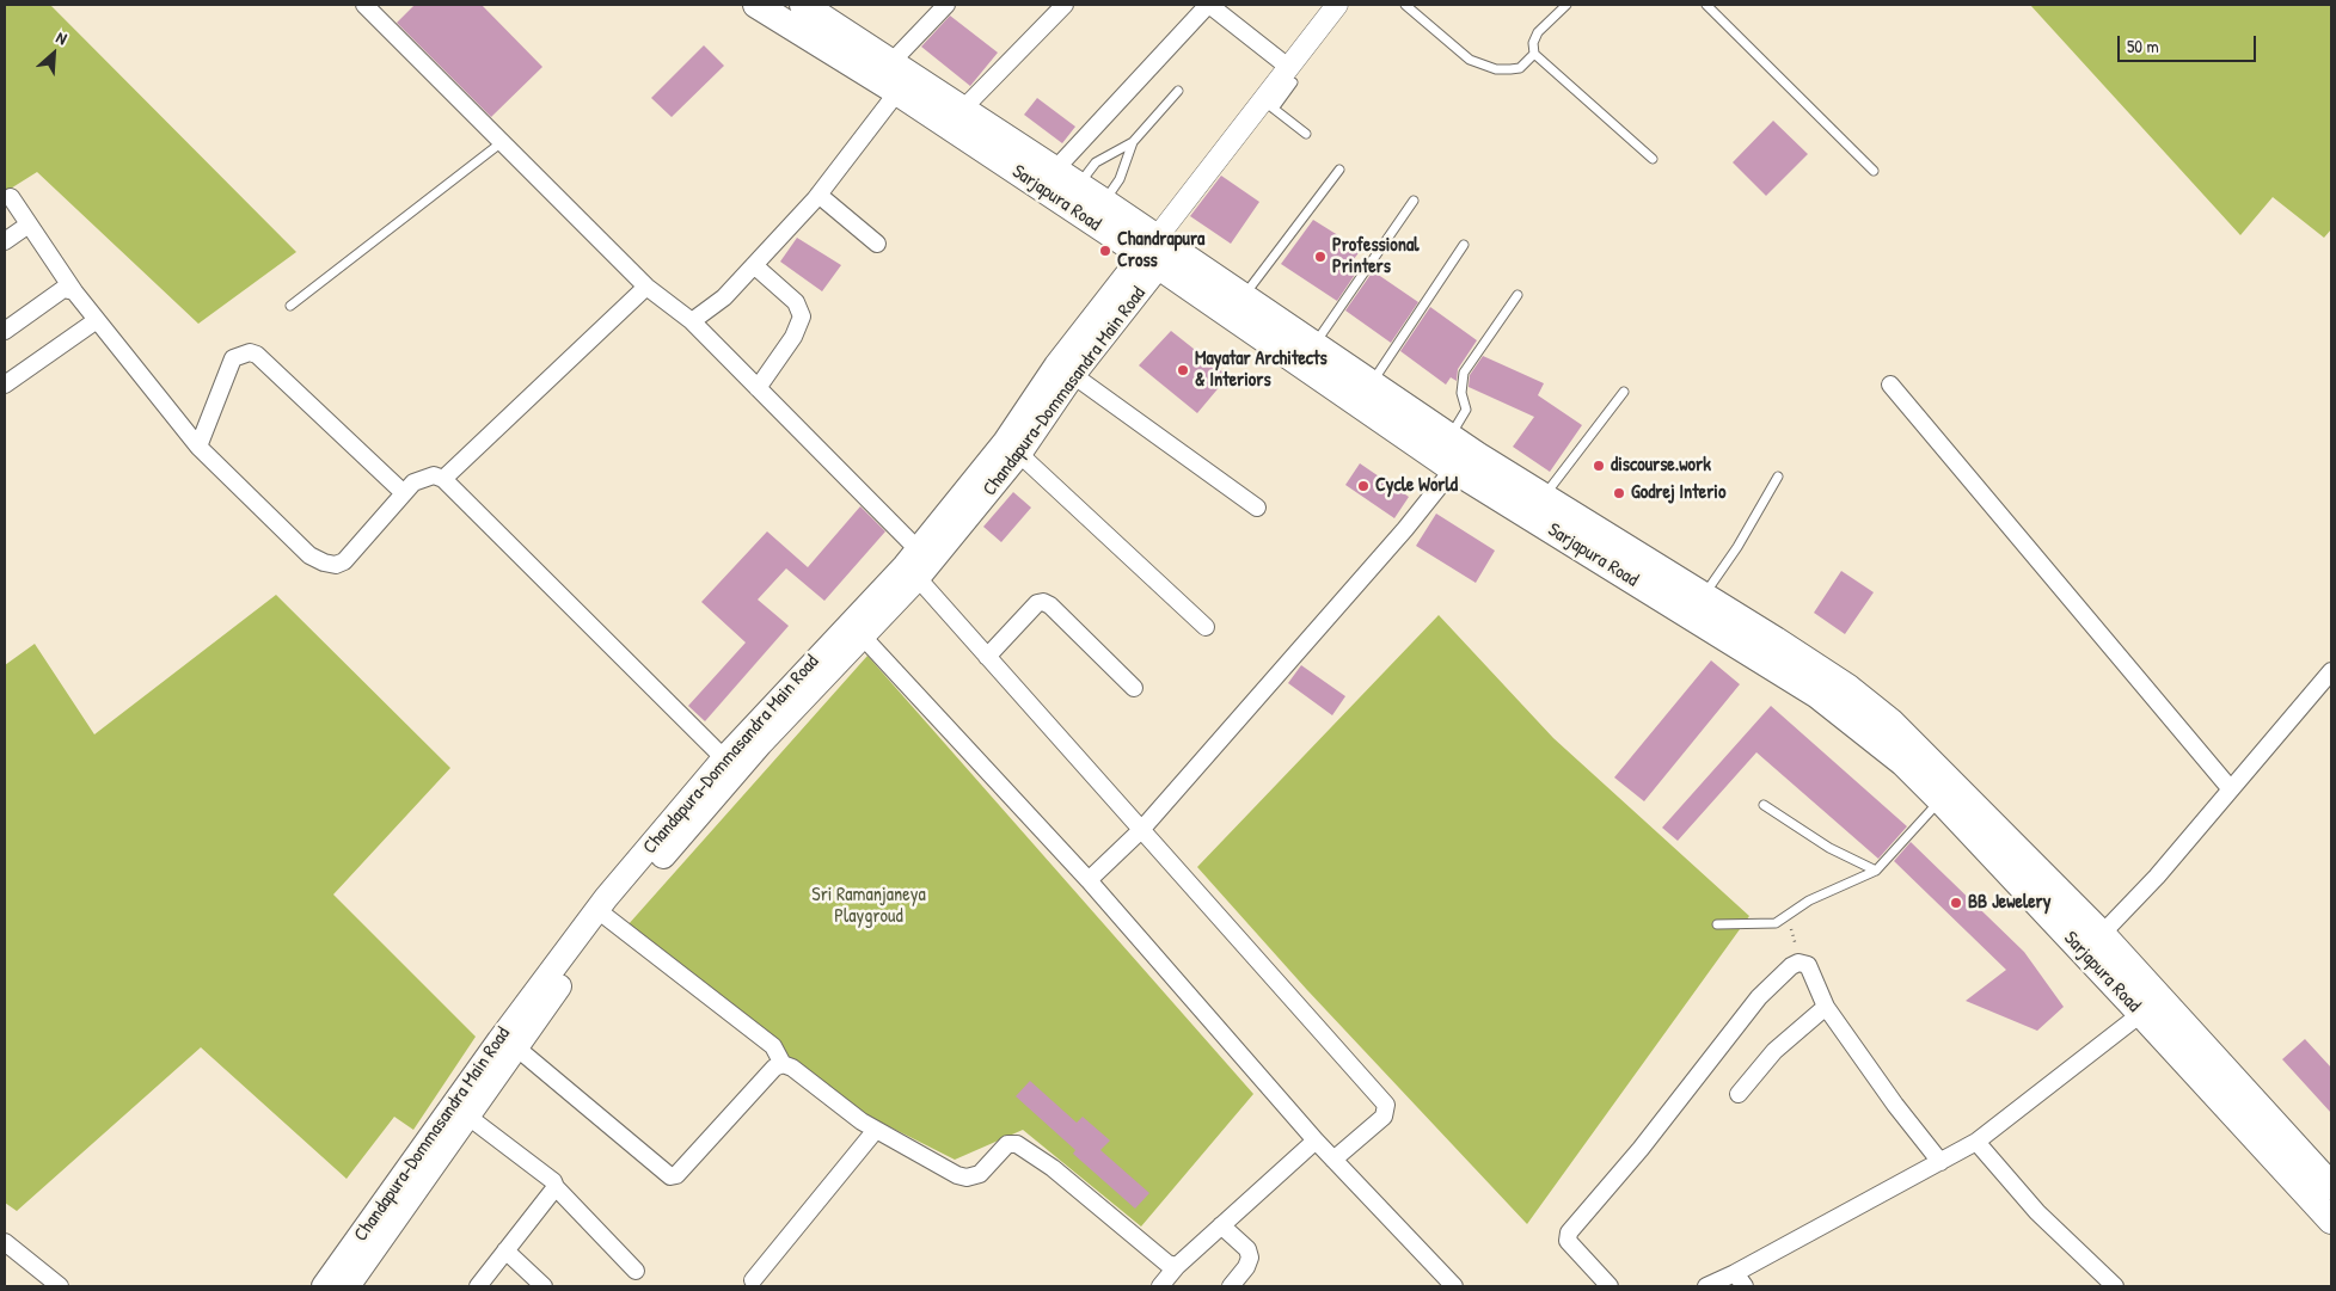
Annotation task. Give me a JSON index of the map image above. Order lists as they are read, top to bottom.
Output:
{
  "streets": {
    "main road": ["Sarjapura Road", "Chandapura-Dommasandra Main Road"]
  },
  "crossings": [
    ["Sarjapura Road", "Chandapura-Dommasandra Main Road"]
  ],
  "parks": ["Sri Ramanjaneya Playgroud"],
  "places": [
    "Chandrapura Cross",
    "Professional Printers",
    "Mayatar Architects & Interiors",
    "discourse.work",
    "Cycle World",
    "Godrej Interio",
    "BB Jewelery"
  ],
  "scale_bar": "50 m",
  "north": "top right"
}
